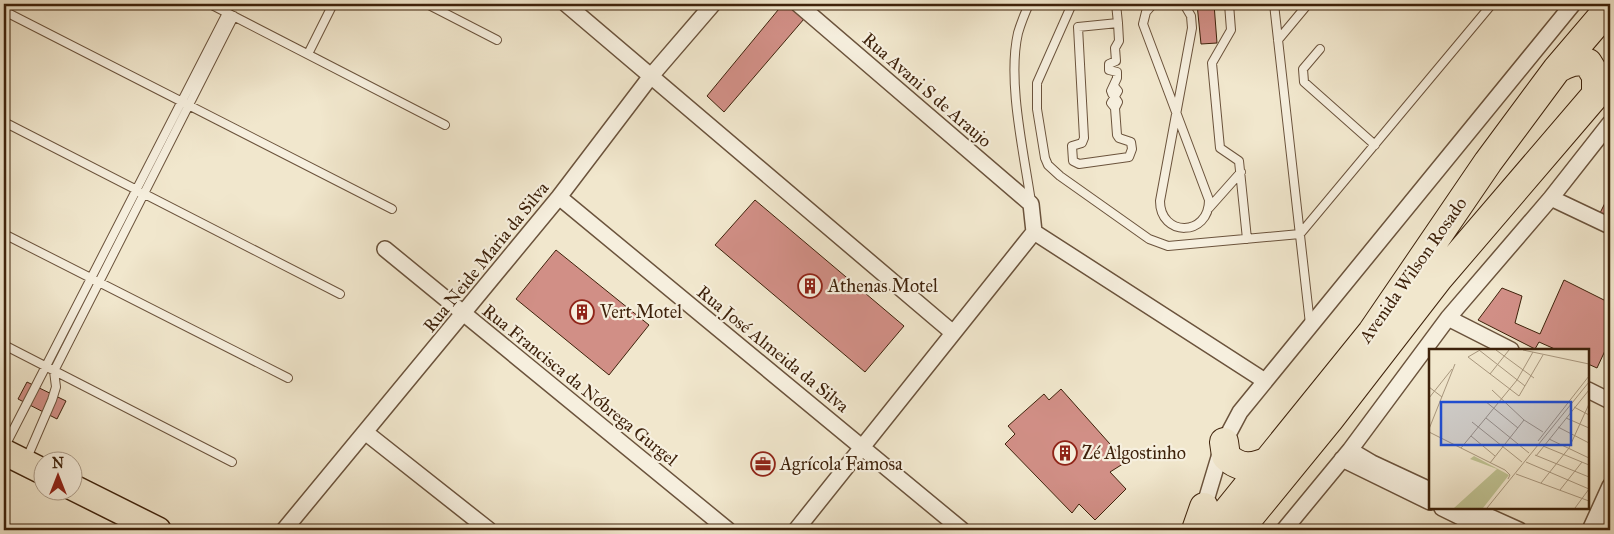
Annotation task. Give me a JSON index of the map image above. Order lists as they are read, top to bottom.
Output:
{
  "streets": {
    "highway": ["Avenida Wilson Rosado"],
    "street": [
      "Rua Avani S de Araujo",
      "Rua Neide Maria da Silva",
      "Rua José Almeida da Silva",
      "Rua Francisca da Nóbrega Gurgel"
    ]
  },
  "crossings": [
    ["Rua Neide Maria da Silva", "Rua José Almeida da Silva"],
    ["Rua Neide Maria da Silva", "Rua Francisca da Nóbrega Gurgel"]
  ],
  "places": {
    "building": ["Athenas Motel", "Vert Motel", "Zé Algostinho"],
    "office": ["Agrícola Famosa"]
  },
  "north": "top"
}
